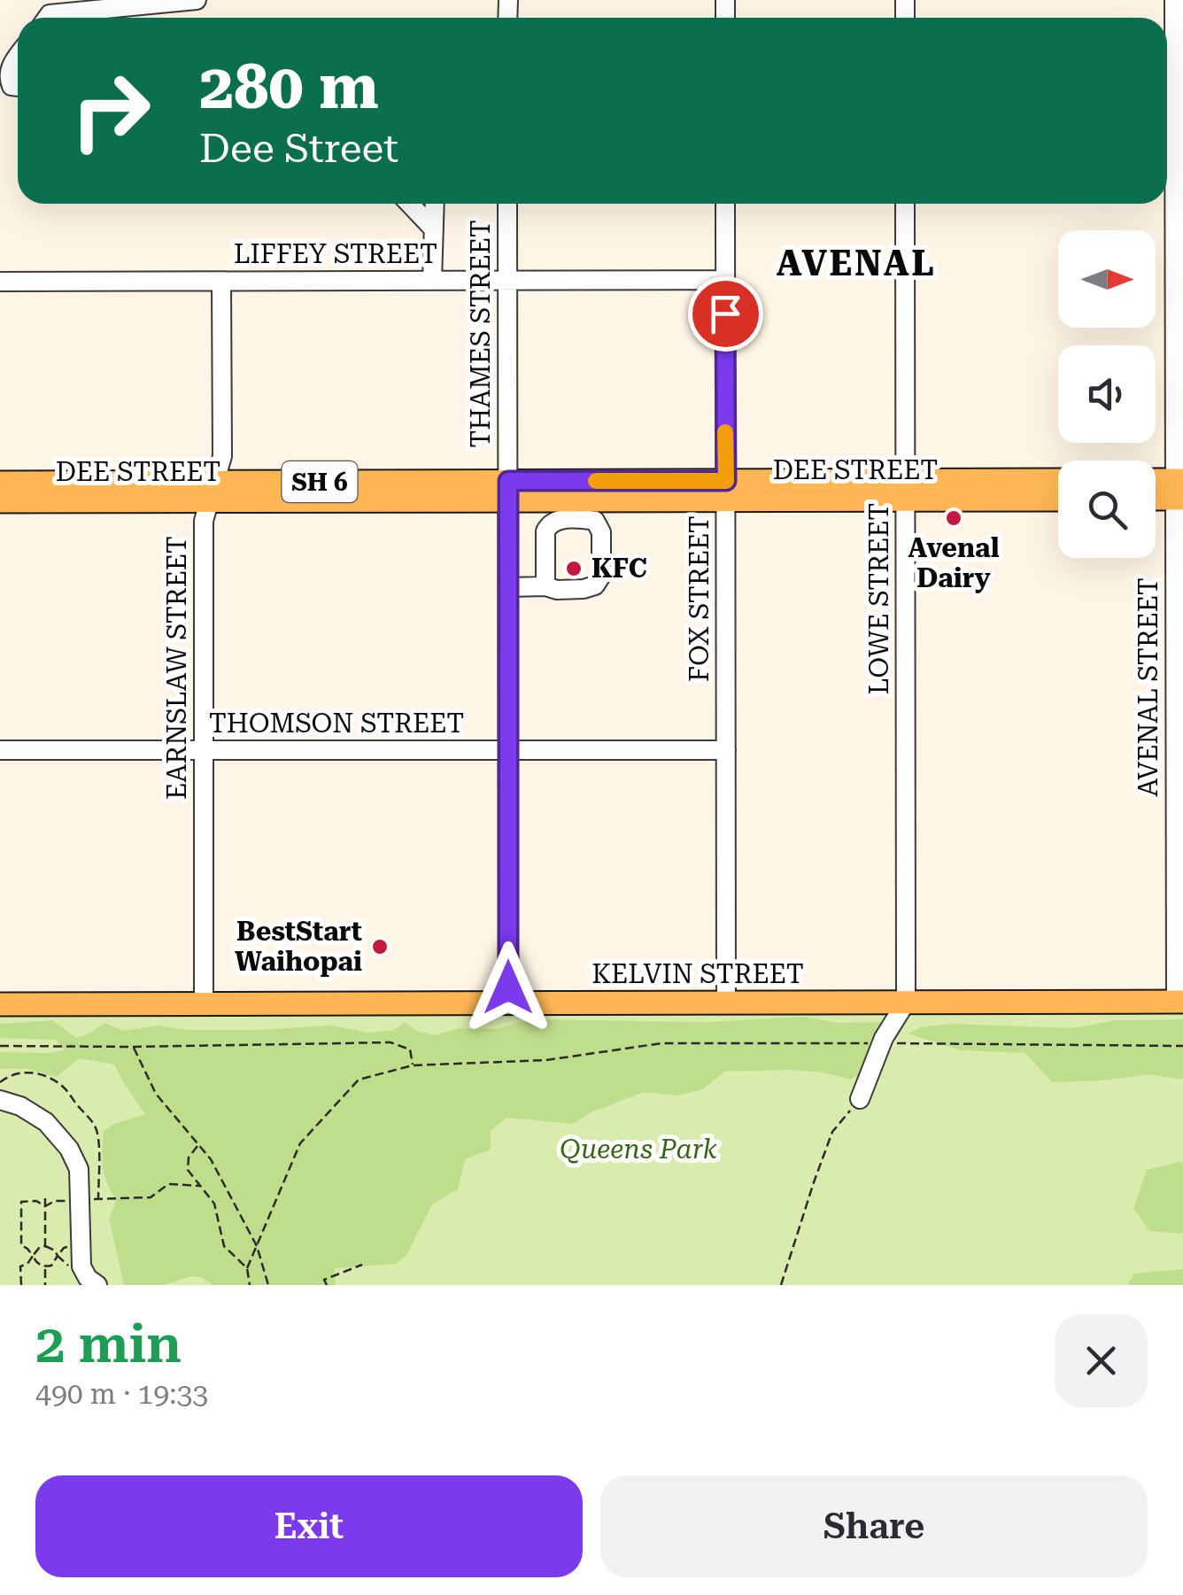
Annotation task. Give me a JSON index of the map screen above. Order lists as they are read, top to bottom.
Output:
{
  "streets": {
    "main road": ["DEE STREET", "SH 6", "KELVIN STREET"],
    "street": [
      "LIFFEY STREET",
      "THAMES STREET",
      "FOX STREET",
      "LOWE STREET",
      "EARNSLAW STREET",
      "AVENAL STREET",
      "THOMSON STREET"
    ]
  },
  "crossings": [
    ["LIFFEY STREET", "THAMES STREET"],
    ["LIFFEY STREET", "FOX STREET"],
    ["LIFFEY STREET", "EARNSLAW STREET"],
    ["THAMES STREET", "DEE STREET"],
    ["THAMES STREET", "THOMSON STREET"],
    ["THAMES STREET", "KELVIN STREET"],
    ["DEE STREET", "FOX STREET"],
    ["DEE STREET", "LOWE STREET"],
    ["DEE STREET", "EARNSLAW STREET"],
    ["FOX STREET", "THOMSON STREET"],
    ["FOX STREET", "KELVIN STREET"],
    ["LOWE STREET", "KELVIN STREET"],
    ["EARNSLAW STREET", "THOMSON STREET"],
    ["EARNSLAW STREET", "KELVIN STREET"],
    ["AVENAL STREET", "KELVIN STREET"]
  ],
  "districts": ["AVENAL"],
  "parks": ["Queens Park"],
  "places": ["Avenal Dairy", "KFC", "BestStart Waihopai"],
  "north": "right",
  "page": {
    "turn": ["280 m", "Dee Street"],
    "heading": ["2 min", "490 m · 19:33"],
    "buttons": ["Exit", "Share"]
  }
}
